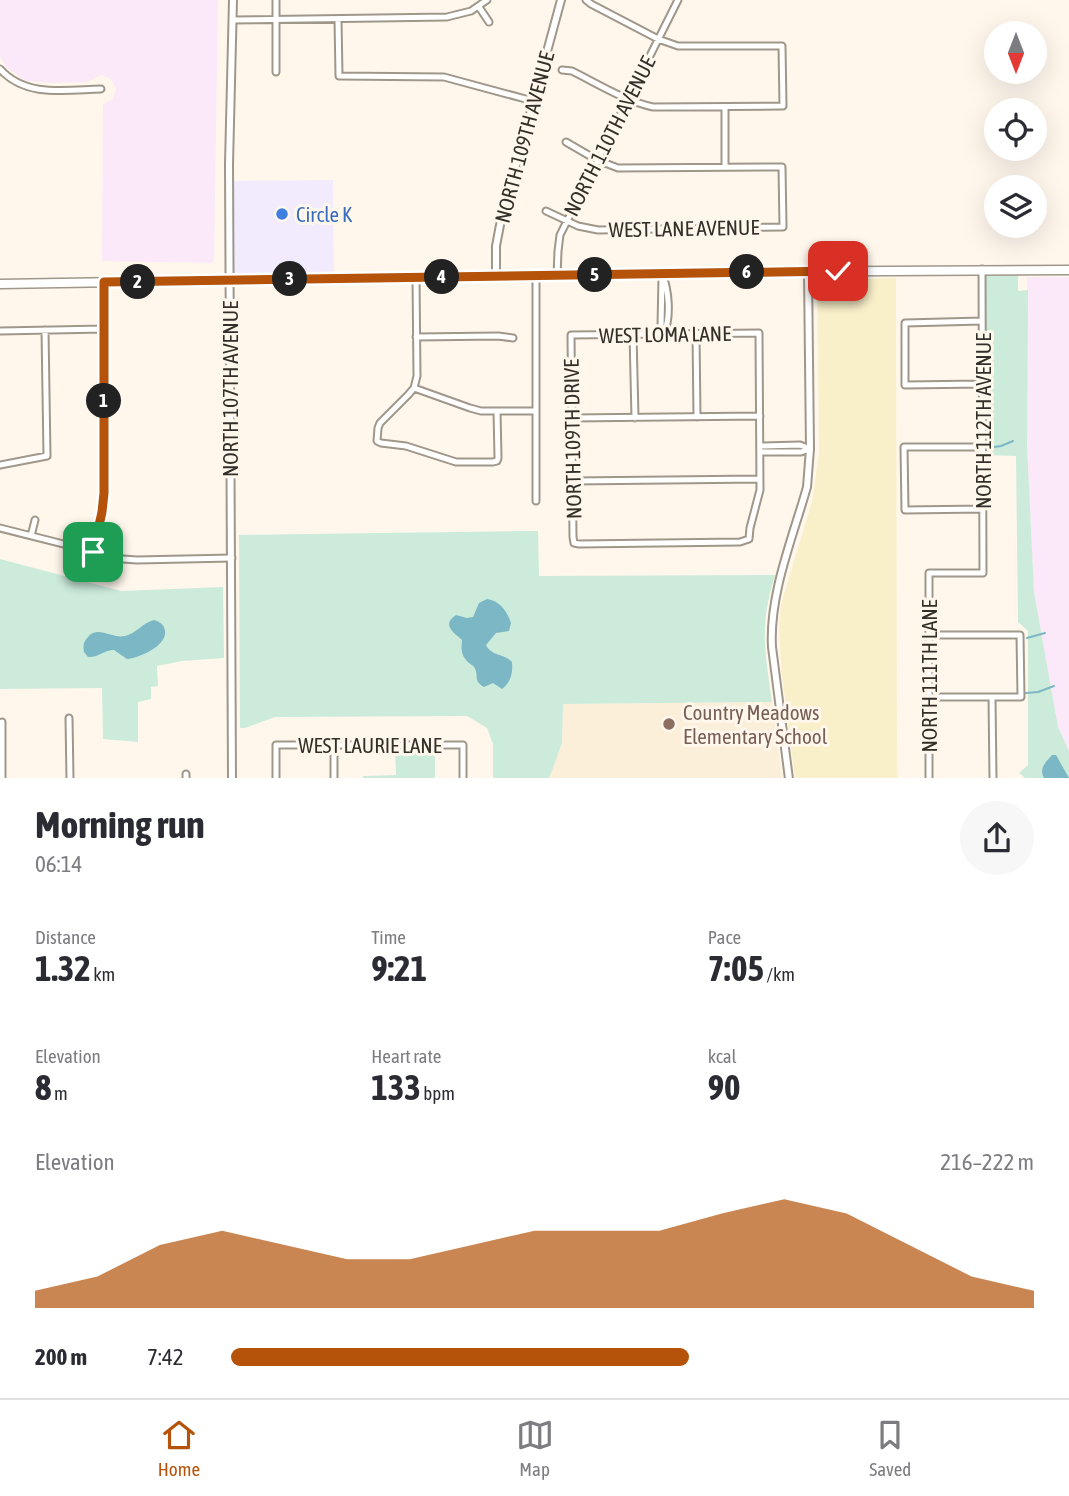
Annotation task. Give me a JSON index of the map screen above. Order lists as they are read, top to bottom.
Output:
{
  "streets": {
    "street": [
      "NORTH 110TH AVENUE",
      "NORTH 109TH AVENUE",
      "WEST LANE AVENUE",
      "WEST LOMA LANE",
      "NORTH 107TH AVENUE",
      "NORTH 112TH AVENUE",
      "NORTH 109TH DRIVE",
      "NORTH 111TH LANE",
      "WEST LAURIE LANE"
    ]
  },
  "crossings": [
    ["NORTH 110TH AVENUE", "WEST LANE AVENUE"],
    ["WEST LOMA LANE", "NORTH 109TH DRIVE"],
    ["NORTH 112TH AVENUE", "NORTH 111TH LANE"]
  ],
  "places": ["Circle K", "Country Meadows Elementary School"],
  "north": "bottom",
  "page": {
    "pins": [
      "6",
      "5",
      "4",
      "3",
      "2",
      "1"
    ],
    "heading": ["Morning run", "06:14"],
    "stats": [
      ["Distance", "1.32 km"],
      ["Time", "9:21"],
      ["Pace", "7:05 /km"],
      ["Elevation", "8 m"],
      ["Heart rate", "133 bpm"],
      ["kcal", "90"]
    ],
    "chart": ["Elevation", "216–222 m"],
    "list": [
      {
        "name": "200 m",
        "note": "7:42"
      }
    ],
    "tabs": ["Home", "Map", "Saved"]
  }
}
